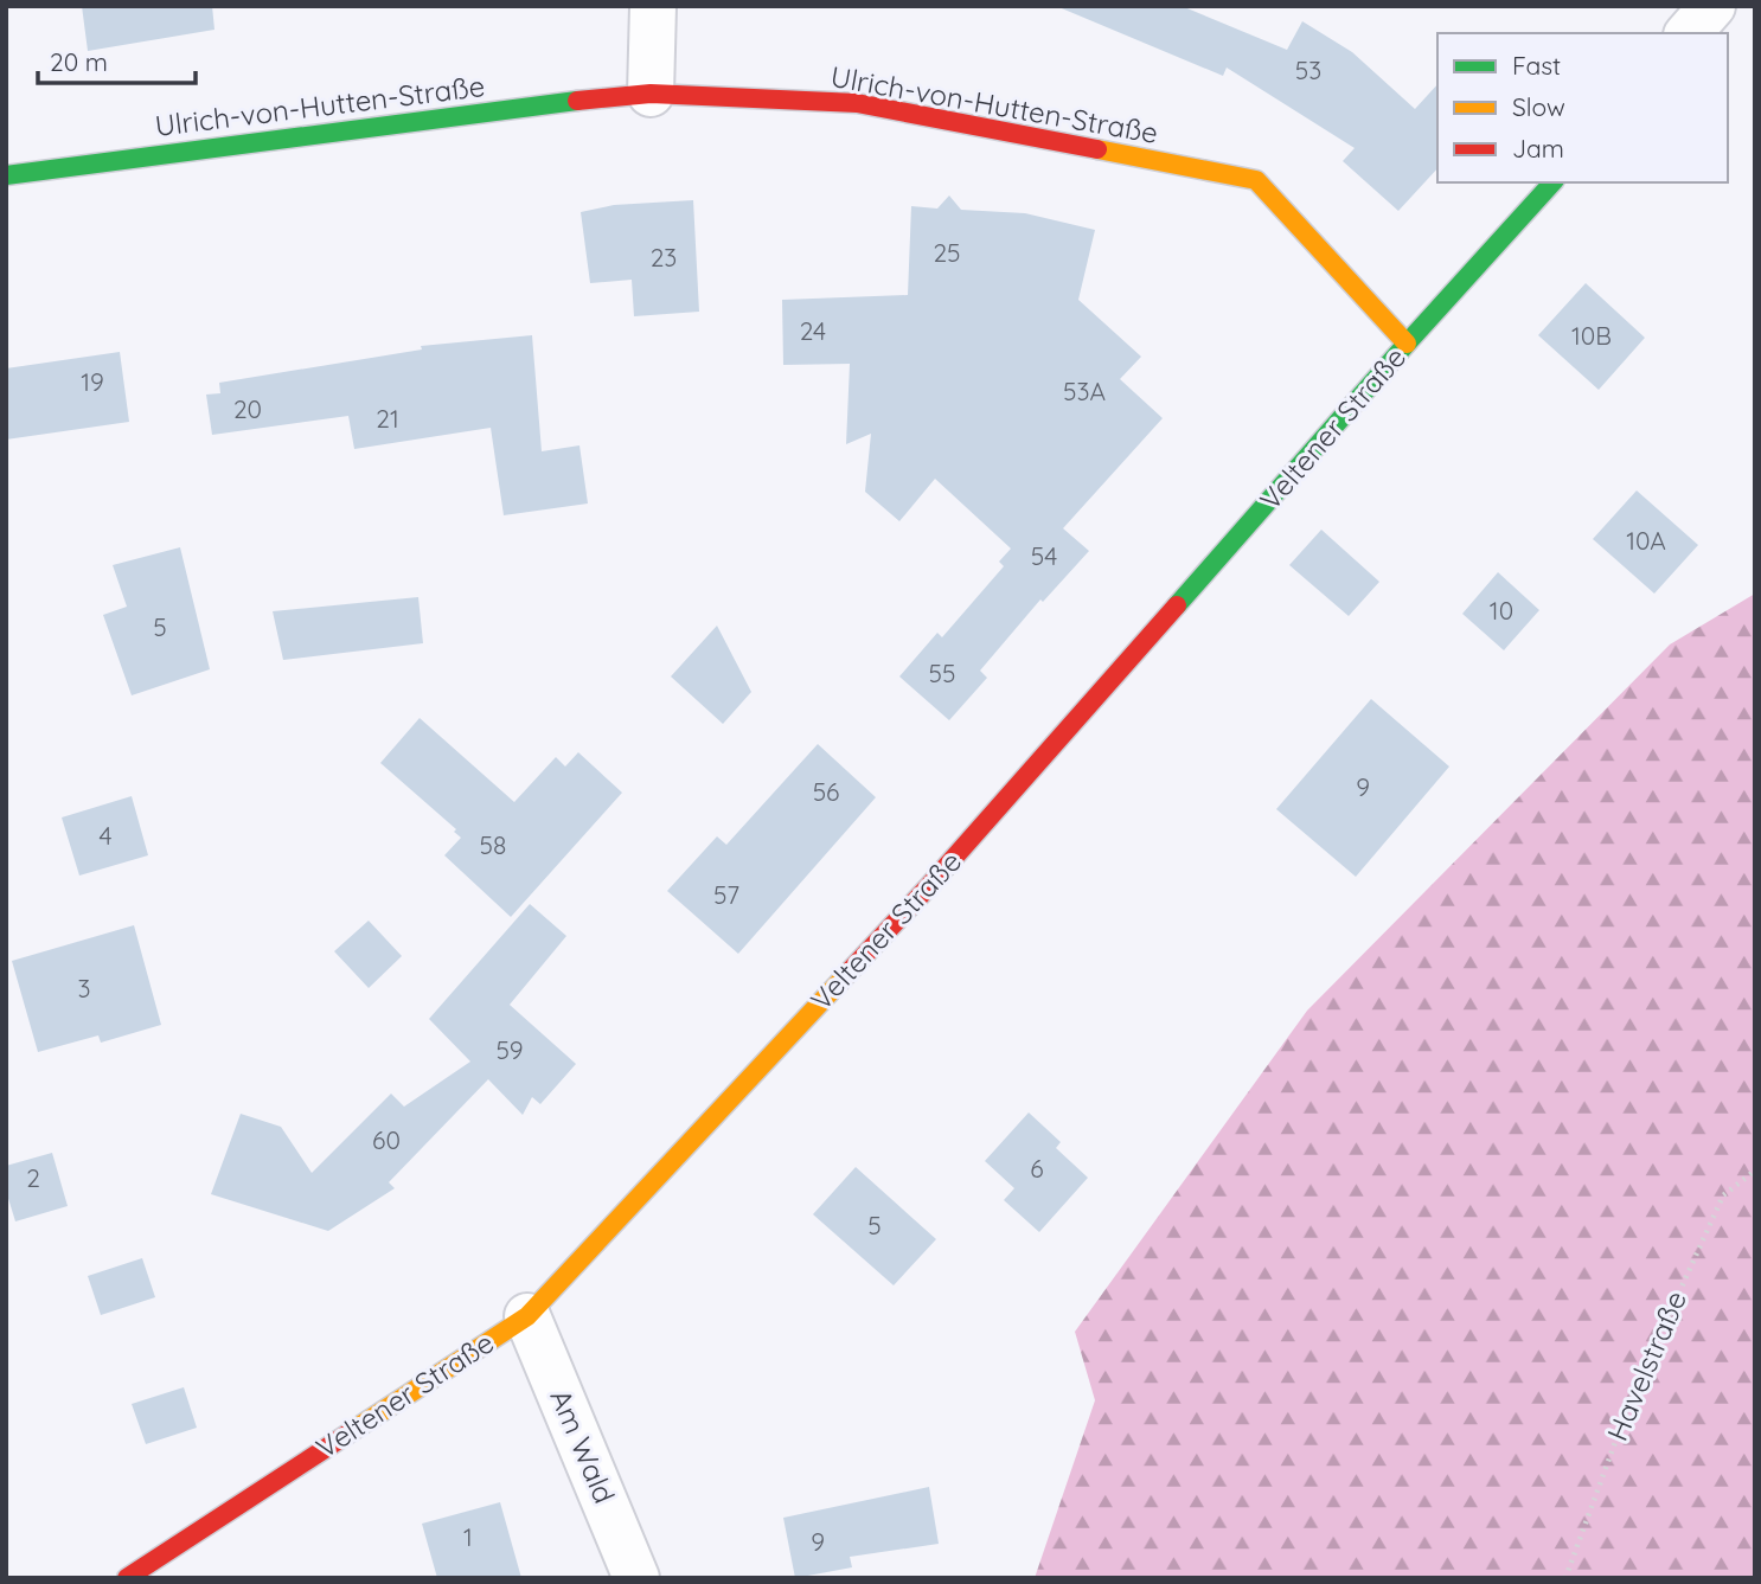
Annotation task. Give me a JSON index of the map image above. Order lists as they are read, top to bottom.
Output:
{
  "streets": {
    "street": ["Ulrich-von-Hutten-Straße", "Veltener Straße", "Am Wald"],
    "path": ["Havelstraße"]
  },
  "crossings": [
    ["Ulrich-von-Hutten-Straße", "Veltener Straße"],
    ["Veltener Straße", "Am Wald"]
  ],
  "house_numbers": [
    "53",
    "25",
    "23",
    "24",
    "10B",
    "19",
    "53A",
    "20",
    "21",
    "10A",
    "54",
    "10",
    "5",
    "55",
    "9",
    "56",
    "4",
    "58",
    "57",
    "3",
    "59",
    "60",
    "6",
    "2",
    "5",
    "1",
    "9"
  ],
  "legend": ["Fast", "Slow", "Jam"],
  "scale_bar": "20 m"
}
